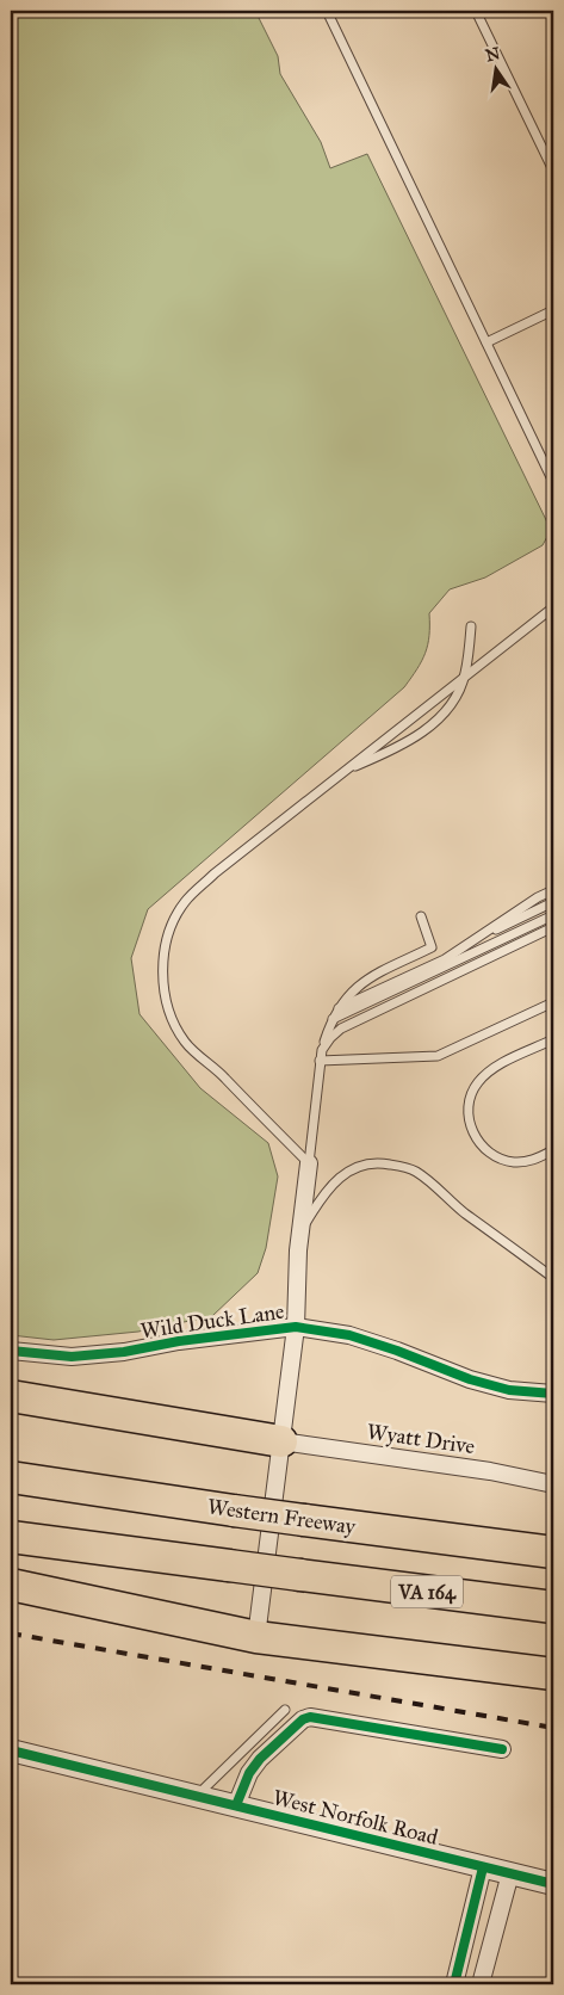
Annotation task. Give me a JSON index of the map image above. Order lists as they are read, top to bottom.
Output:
{
  "streets": {
    "highway": ["Western Freeway", "VA 164"],
    "street": ["Wild Duck Lane", "Wyatt Drive", "West Norfolk Road"]
  },
  "north": "top"
}
